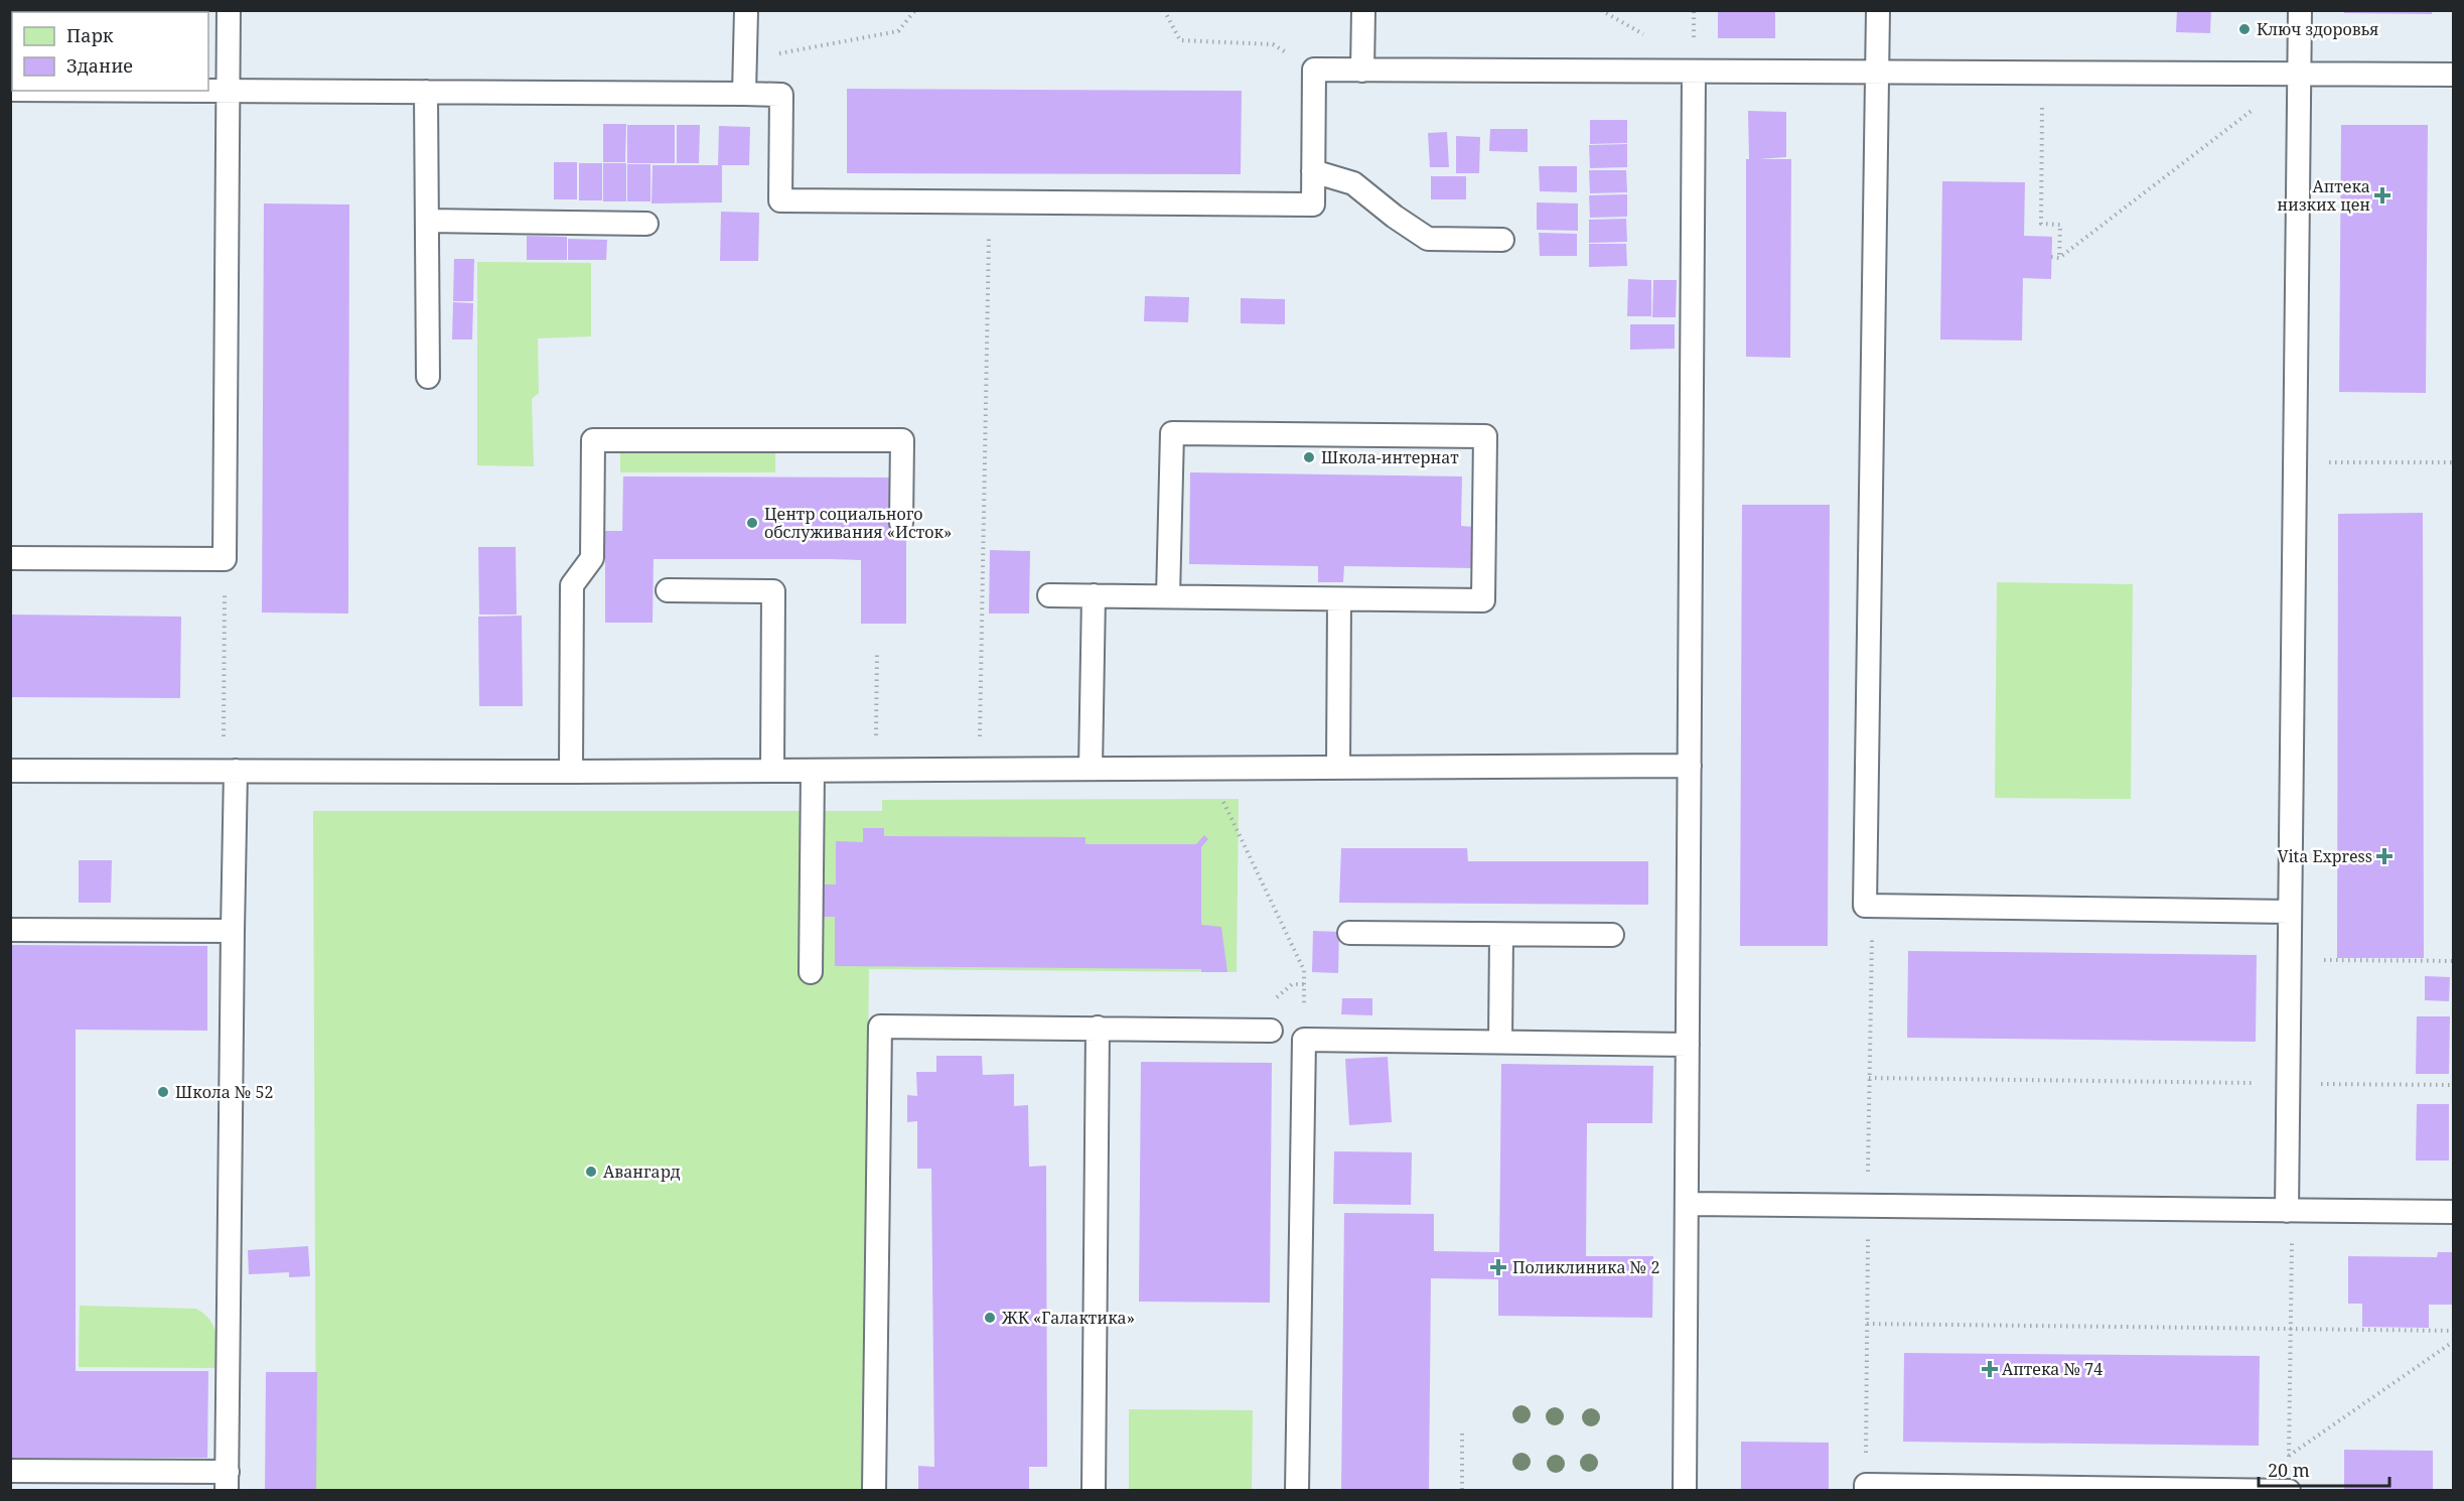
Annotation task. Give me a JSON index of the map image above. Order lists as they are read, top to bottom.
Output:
{
  "places": {
    "other": [
      "Ключ здоровья",
      "Школа-интернат",
      "Центр социального обслуживания «Исток»",
      "Школа № 52",
      "Авангард",
      "ЖК «Галактика»"
    ],
    "health": [
      "Аптека низких цен",
      "Vita Express",
      "Поликлиника № 2",
      "Аптека № 74"
    ]
  },
  "legend": ["Парк", "Здание"],
  "scale_bar": "20 m"
}
